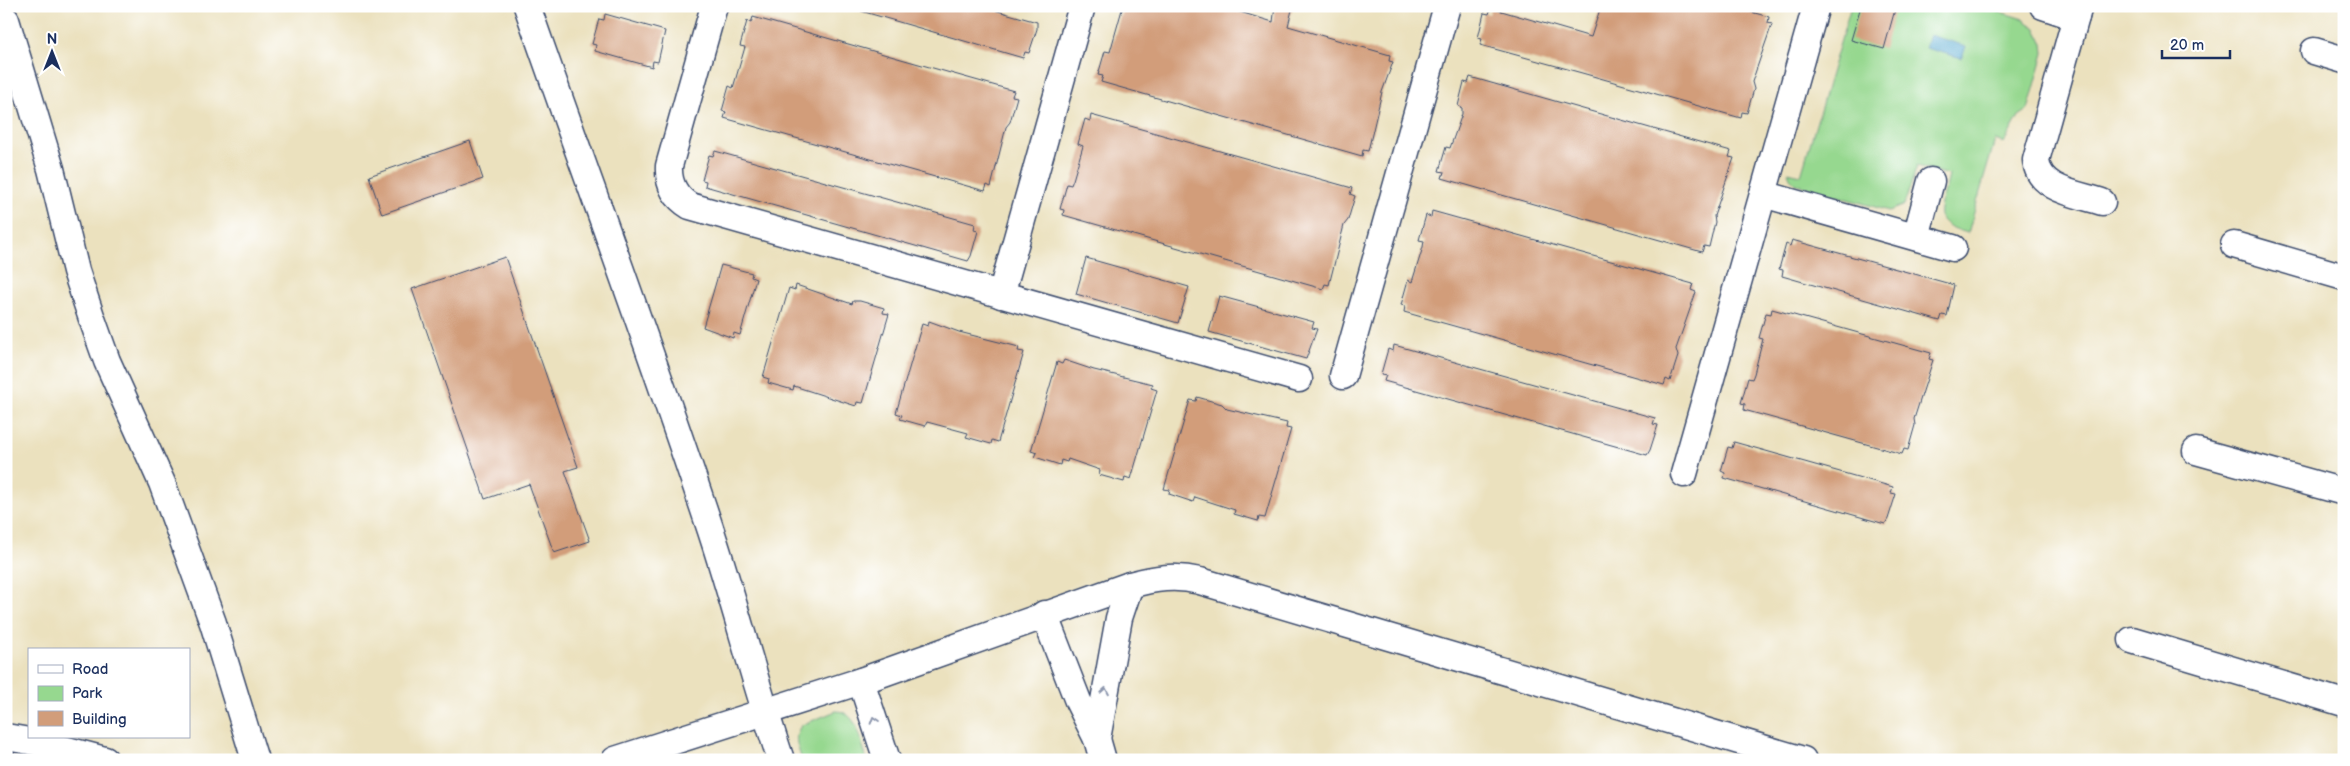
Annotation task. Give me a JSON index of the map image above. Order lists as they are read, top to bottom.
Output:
{
  "legend": ["Road", "Park", "Building"],
  "scale_bar": "20 m",
  "north": "top"
}
